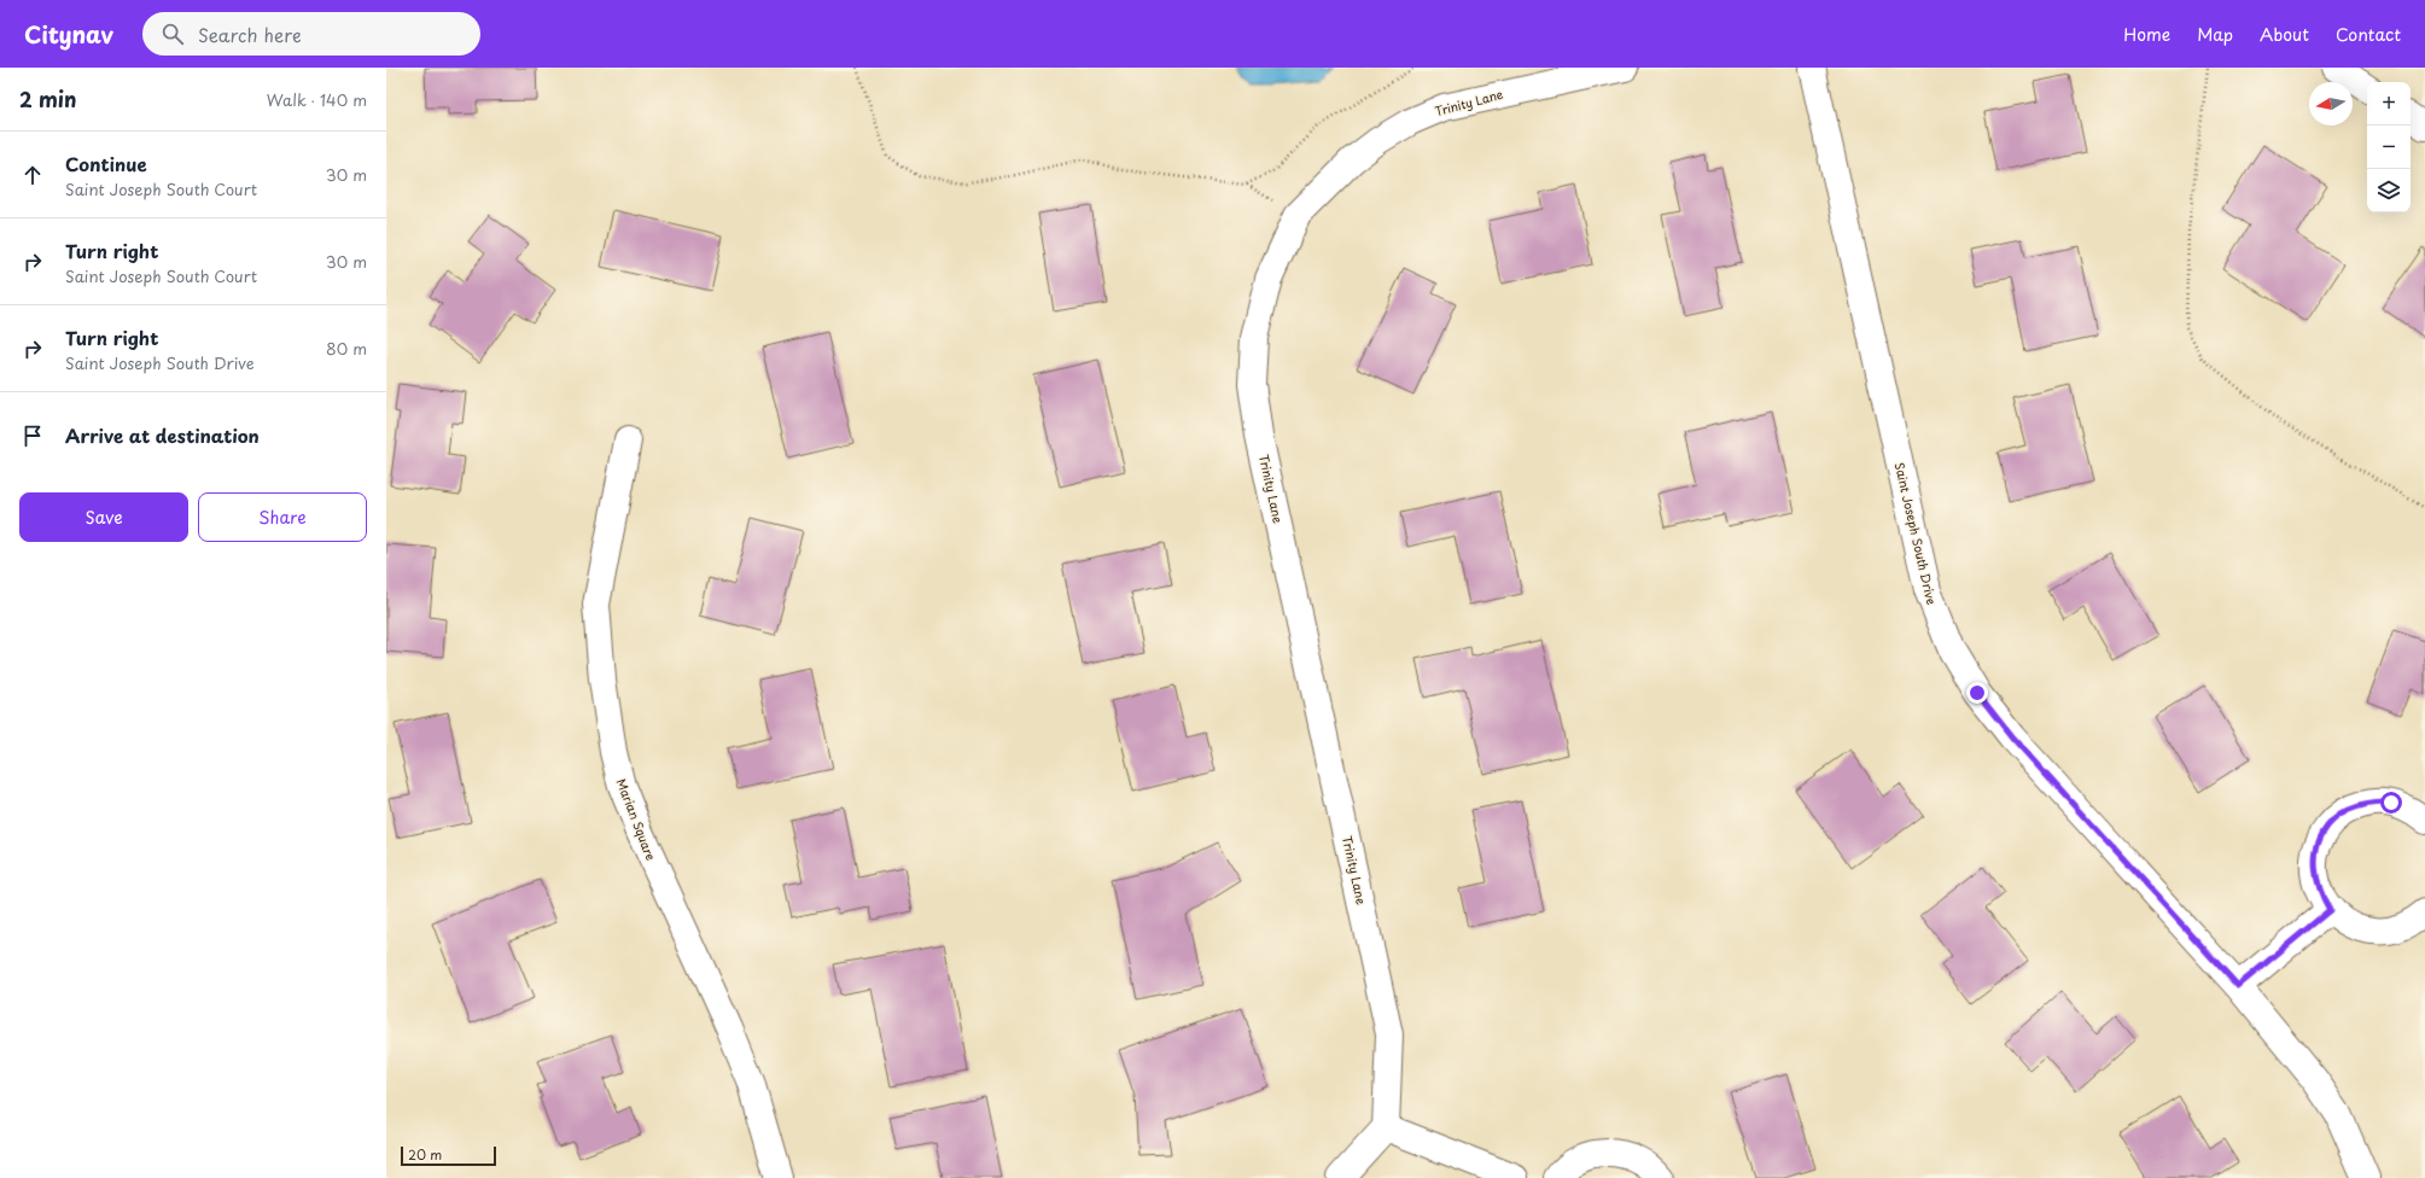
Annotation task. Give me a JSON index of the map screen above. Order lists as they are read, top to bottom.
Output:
{
  "streets": {
    "street": ["Trinity Lane", "Saint Joseph South Drive", "Marian Square"]
  },
  "scale_bar": "20 m",
  "north": "left",
  "page": {
    "header": "Citynav",
    "search": "Search here",
    "nav": [
      "Home",
      "Map",
      "About",
      "Contact"
    ],
    "heading": ["2 min", "Walk · 140 m"],
    "map_buttons": ["+", "−"],
    "list": [
      ["Continue", "Saint Joseph South Court", "30 m"],
      ["Turn right", "Saint Joseph South Court", "30 m"],
      ["Turn right", "Saint Joseph South Drive", "80 m"],
      "Arrive at destination"
    ],
    "buttons": ["Save", "Share"],
    "scale": "20 m"
  }
}
